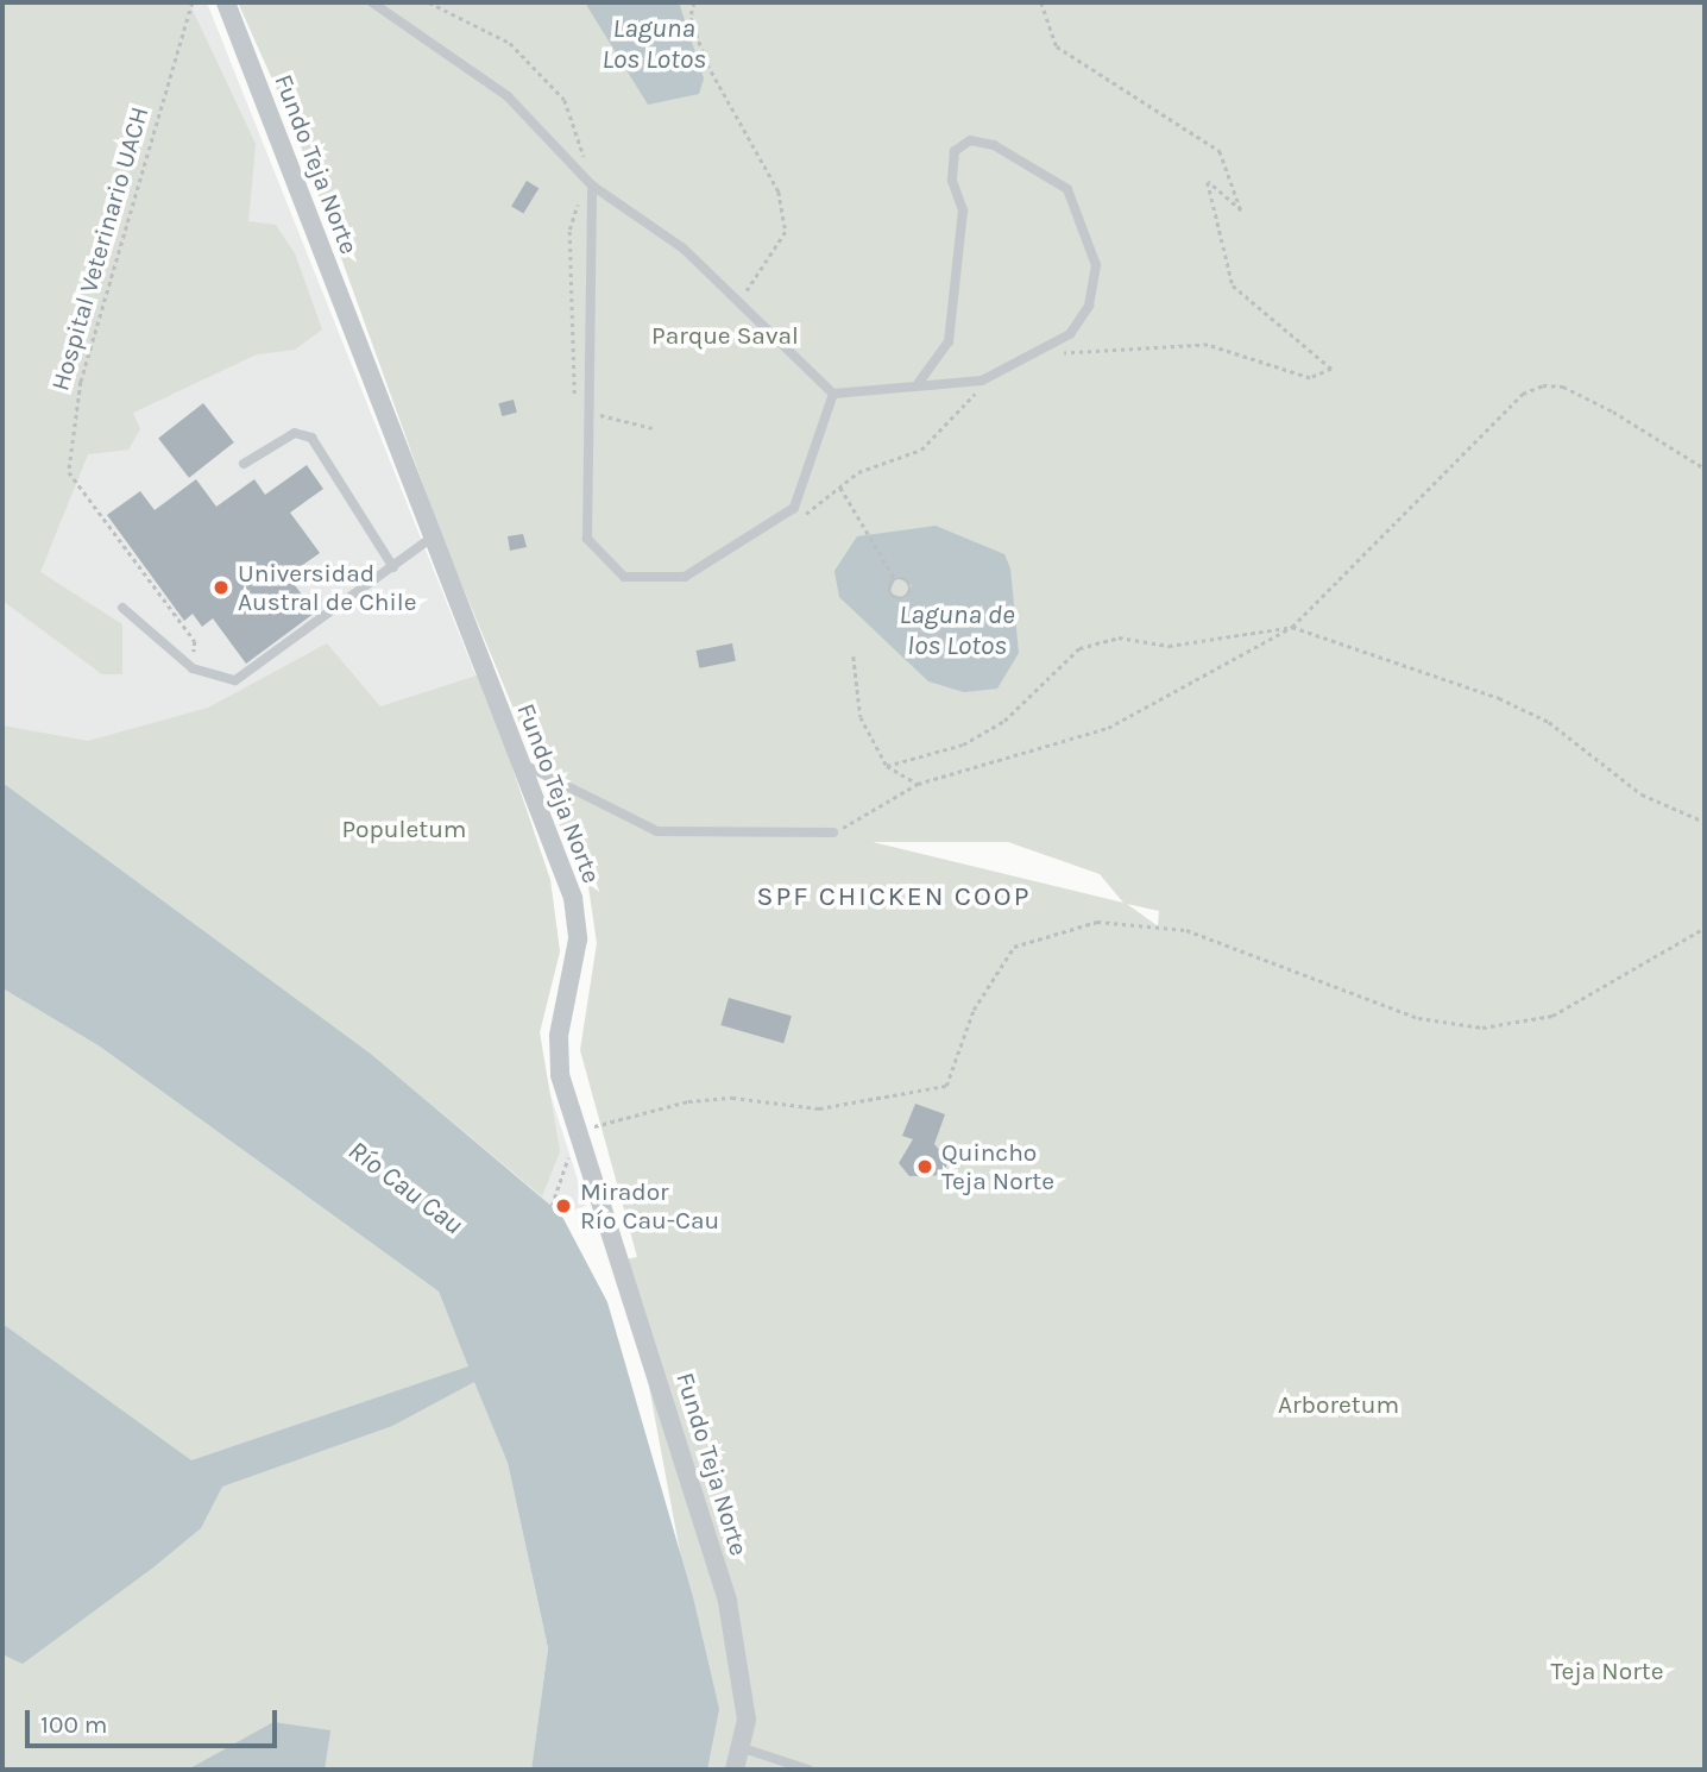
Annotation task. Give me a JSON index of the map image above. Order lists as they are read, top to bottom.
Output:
{
  "streets": {
    "street": ["Fundo Teja Norte"],
    "path": ["Hospital Veterinario UACH"]
  },
  "districts": ["SPF CHICKEN COOP"],
  "water": ["Laguna Los Lotos", "Laguna de los Lotos", "Río Cau Cau"],
  "parks": [
    "Parque Saval",
    "Populetum",
    "Arboretum",
    "Teja Norte"
  ],
  "places": ["Universidad Austral de Chile", "Quincho Teja Norte", "Mirador Río Cau-Cau"],
  "scale_bar": "100 m"
}
